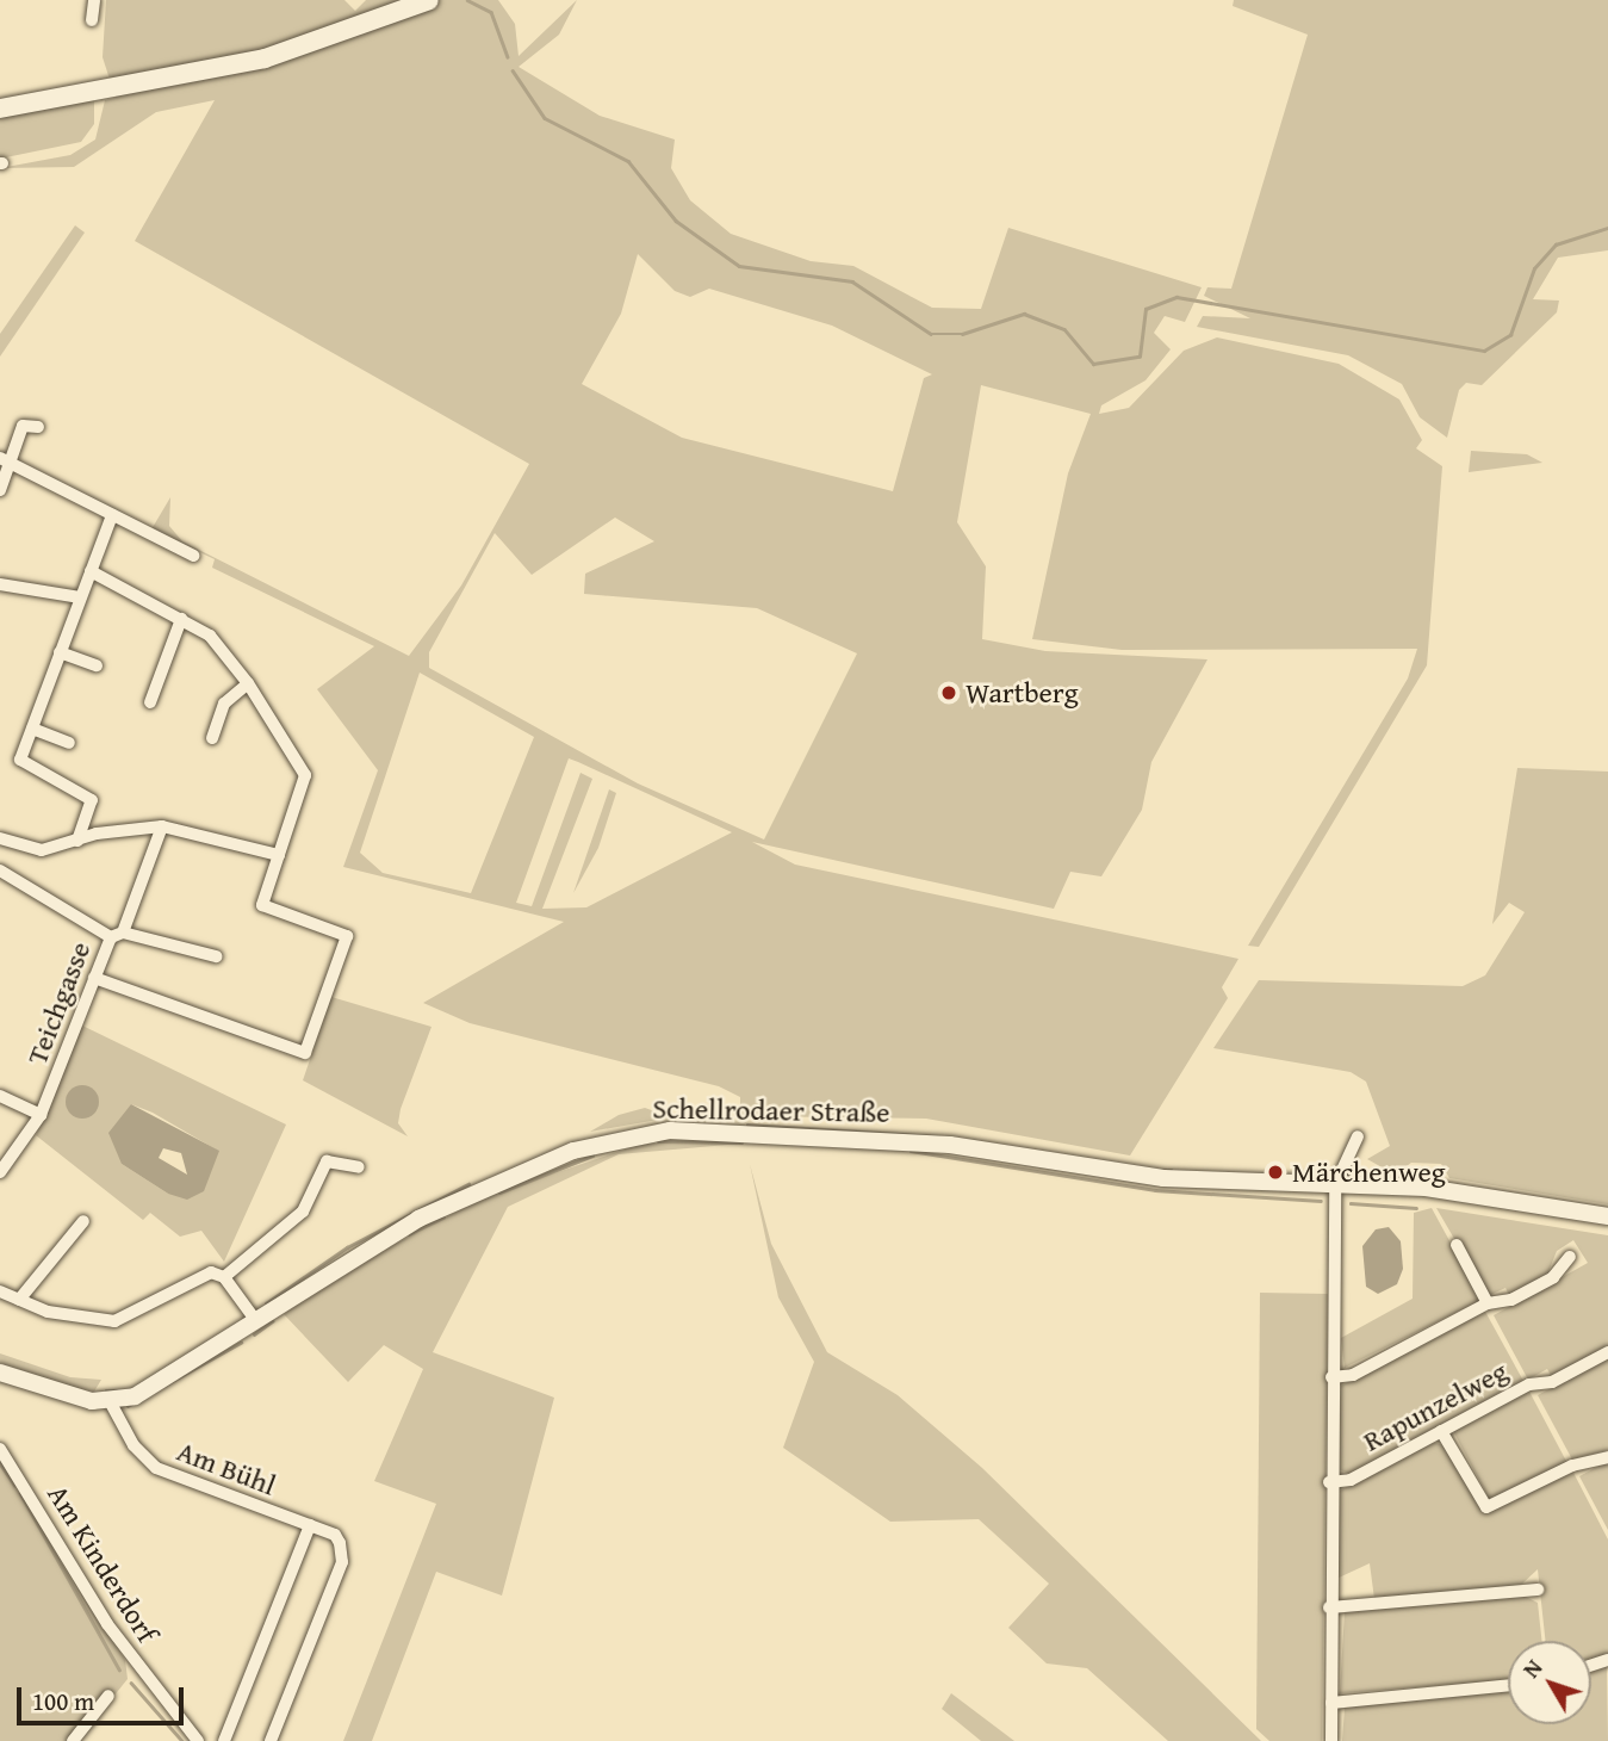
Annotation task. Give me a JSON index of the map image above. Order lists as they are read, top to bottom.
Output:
{
  "streets": {
    "street": [
      "Teichgasse",
      "Schellrodaer Straße",
      "Rapunzelweg",
      "Am Bühl",
      "Am Kinderdorf"
    ]
  },
  "crossings": [
    ["Schellrodaer Straße", "Am Bühl"]
  ],
  "places": ["Wartberg", "Märchenweg"],
  "scale_bar": "100 m",
  "north": "top left"
}
